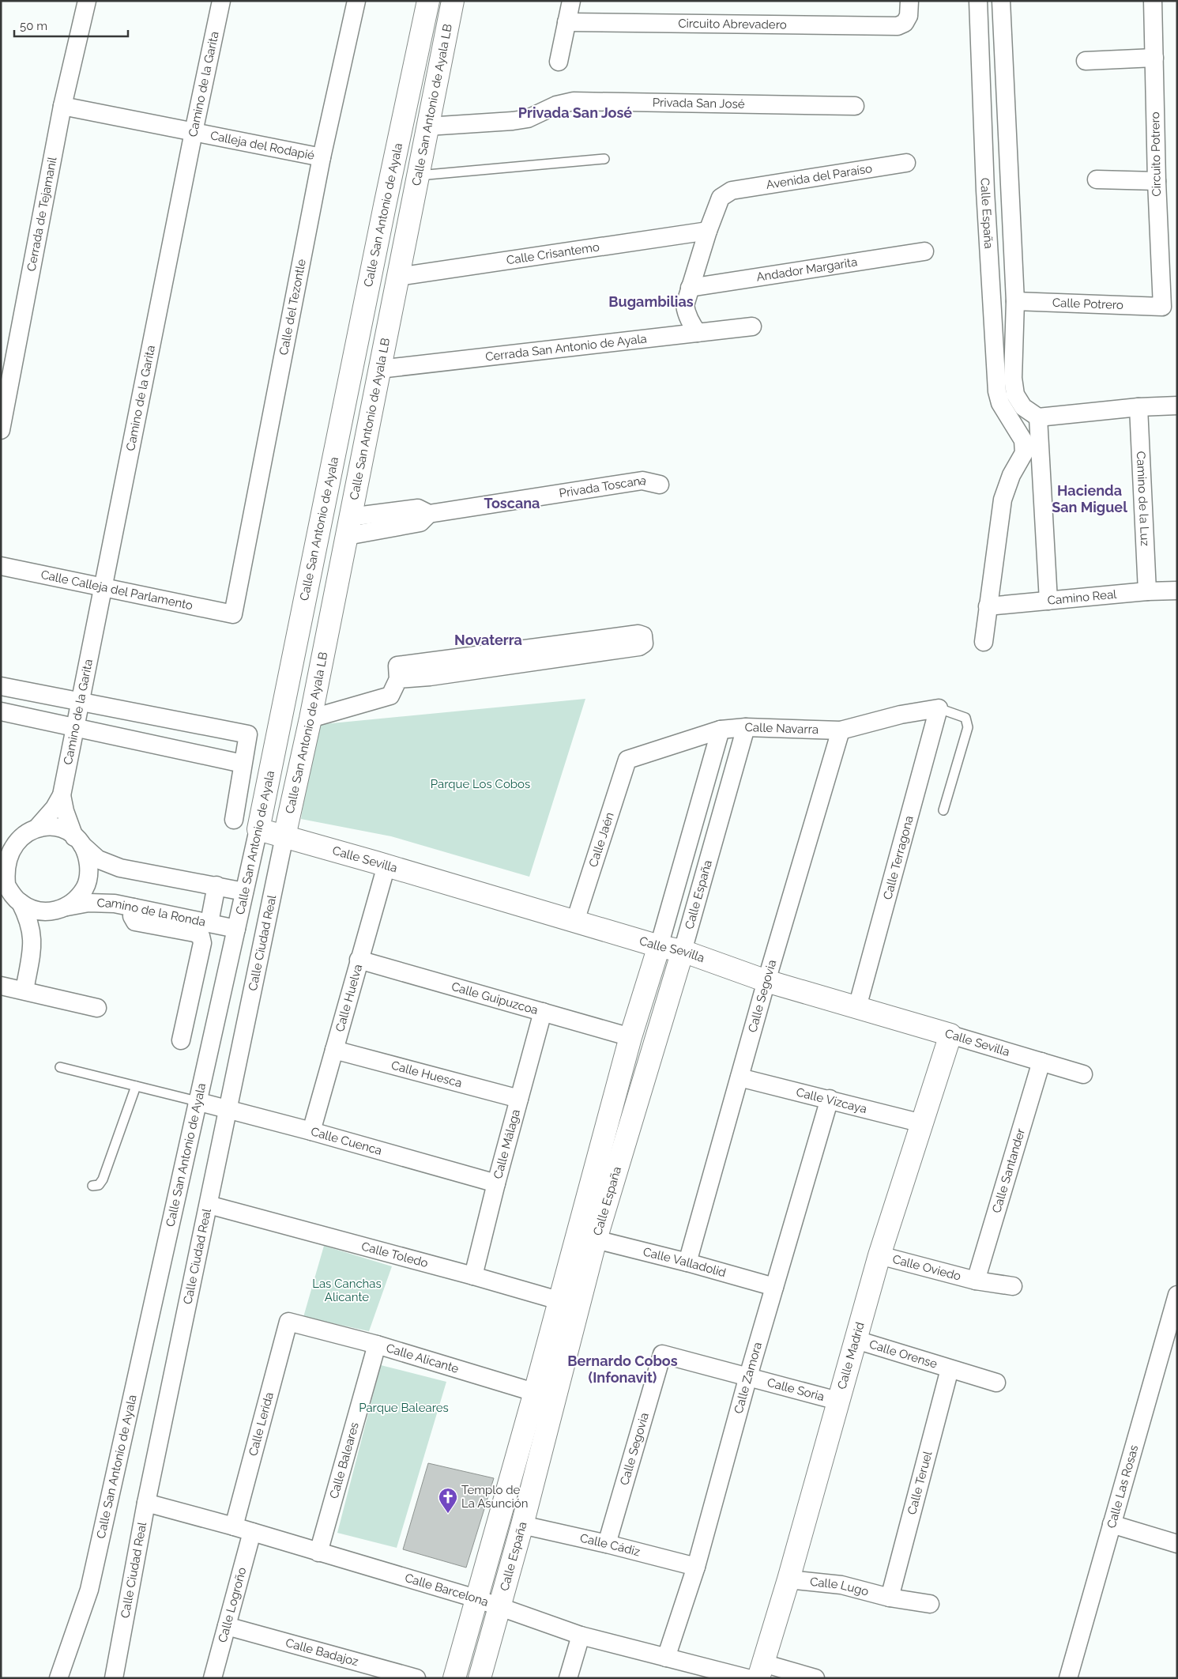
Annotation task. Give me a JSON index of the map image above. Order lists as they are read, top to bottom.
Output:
{
  "streets": {
    "street": [
      "Circuito Abrevadero",
      "Camino de la Garita",
      "Privada San José",
      "Calle San Antonio de Ayala LB",
      "Calleja del Rodapié",
      "Circuito Potrero",
      "Avenida del Paraíso",
      "Calle España",
      "Cerrada de Tejamanil",
      "Calle San Antonio de Ayala",
      "Calle Crisantemo",
      "Andador Margarita",
      "Calle Potrero",
      "Calle del Tezontle",
      "Cerrada San Antonio de Ayala",
      "Privada Toscana",
      "Camino de la Luz",
      "Calle Calleja del Parlamento",
      "Camino Real",
      "Calle Navarra",
      "Calle Jaén",
      "Calle Terragona",
      "Calle Sevilla",
      "Camino de la Ronda",
      "Calle Ciudad Real",
      "Calle Segovia",
      "Calle Huelva",
      "Calle Guipuzcoa",
      "Calle Huesca",
      "Calle Vizcaya",
      "Calle Cuenca",
      "Calle Málaga",
      "Calle Santander",
      "Calle Toledo",
      "Calle Valladolid",
      "Calle Oviedo",
      "Calle Orense",
      "Calle Madrid",
      "Calle Alicante",
      "Calle Zamora",
      "Calle Soria",
      "Calle Lerida",
      "Calle Baleares",
      "Calle Teruel",
      "Calle Las Rosas",
      "Calle Cádiz",
      "Calle Lugo",
      "Calle Barcelona",
      "Calle Logroño",
      "Calle Badajoz"
    ]
  },
  "crossings": [
    ["Camino de la Garita", "Calleja del Rodapié"],
    ["Camino de la Garita", "Calle Calleja del Parlamento"],
    ["Camino de la Garita", "Camino de la Ronda"],
    ["Privada San José", "Calle San Antonio de Ayala LB"],
    ["Calle San Antonio de Ayala LB", "Calle Crisantemo"],
    ["Calle San Antonio de Ayala LB", "Cerrada San Antonio de Ayala"],
    ["Calle San Antonio de Ayala LB", "Privada Toscana"],
    ["Calle San Antonio de Ayala LB", "Calle Sevilla"],
    ["Calle San Antonio de Ayala LB", "Calle Ciudad Real"],
    ["Calleja del Rodapié", "Cerrada de Tejamanil"],
    ["Calleja del Rodapié", "Calle del Tezontle"],
    ["Circuito Potrero", "Calle Potrero"],
    ["Avenida del Paraíso", "Calle Crisantemo"],
    ["Calle España", "Calle Potrero"],
    ["Calle España", "Calle Navarra"],
    ["Calle España", "Calle Sevilla"],
    ["Calle España", "Calle Guipuzcoa"],
    ["Calle España", "Calle Toledo"],
    ["Calle España", "Calle Valladolid"],
    ["Calle España", "Calle Alicante"],
    ["Calle España", "Calle Cádiz"],
    ["Calle España", "Calle Barcelona"],
    ["Calle San Antonio de Ayala", "Calle Sevilla"],
    ["Calle San Antonio de Ayala", "Camino de la Ronda"],
    ["Calle San Antonio de Ayala", "Calle Cuenca"],
    ["Calle del Tezontle", "Calle Calleja del Parlamento"],
    ["Camino de la Luz", "Camino Real"],
    ["Calle Navarra", "Calle Jaén"],
    ["Calle Navarra", "Calle Terragona"],
    ["Calle Navarra", "Calle Segovia"],
    ["Calle Jaén", "Calle Sevilla"],
    ["Calle Terragona", "Calle Sevilla"],
    ["Calle Sevilla", "Calle Ciudad Real"],
    ["Calle Sevilla", "Calle Segovia"],
    ["Calle Sevilla", "Calle Huelva"],
    ["Calle Sevilla", "Calle Santander"],
    ["Calle Sevilla", "Calle Madrid"],
    ["Calle Ciudad Real", "Calle Cuenca"],
    ["Calle Ciudad Real", "Calle Toledo"],
    ["Calle Ciudad Real", "Calle Barcelona"],
    ["Calle Segovia", "Calle Vizcaya"],
    ["Calle Segovia", "Calle Valladolid"],
    ["Calle Segovia", "Calle Soria"],
    ["Calle Segovia", "Calle Cádiz"],
    ["Calle Huelva", "Calle Guipuzcoa"],
    ["Calle Huelva", "Calle Huesca"],
    ["Calle Huelva", "Calle Cuenca"],
    ["Calle Guipuzcoa", "Calle Málaga"],
    ["Calle Huesca", "Calle Málaga"],
    ["Calle Vizcaya", "Calle Madrid"],
    ["Calle Vizcaya", "Calle Zamora"],
    ["Calle Cuenca", "Calle Málaga"],
    ["Calle Málaga", "Calle Toledo"],
    ["Calle Santander", "Calle Oviedo"],
    ["Calle Valladolid", "Calle Zamora"],
    ["Calle Oviedo", "Calle Madrid"],
    ["Calle Orense", "Calle Madrid"],
    ["Calle Orense", "Calle Teruel"],
    ["Calle Madrid", "Calle Soria"],
    ["Calle Madrid", "Calle Lugo"],
    ["Calle Alicante", "Calle Lerida"],
    ["Calle Alicante", "Calle Baleares"],
    ["Calle Zamora", "Calle Soria"],
    ["Calle Zamora", "Calle Cádiz"],
    ["Calle Zamora", "Calle Barcelona"],
    ["Calle Lerida", "Calle Barcelona"],
    ["Calle Baleares", "Calle Barcelona"],
    ["Calle Teruel", "Calle Lugo"],
    ["Calle Barcelona", "Calle Logroño"],
    ["Calle Logroño", "Calle Badajoz"]
  ],
  "districts": [
    "Privada San José",
    "Bugambilias",
    "Hacienda San Miguel",
    "Toscana",
    "Novaterra",
    "Bernardo Cobos (Infonavit)"
  ],
  "parks": ["Parque Los Cobos", "Las Canchas Alicante", "Parque Baleares"],
  "places": {
    "church": ["Templo de La Asunción"]
  },
  "scale_bar": "50 m"
}
